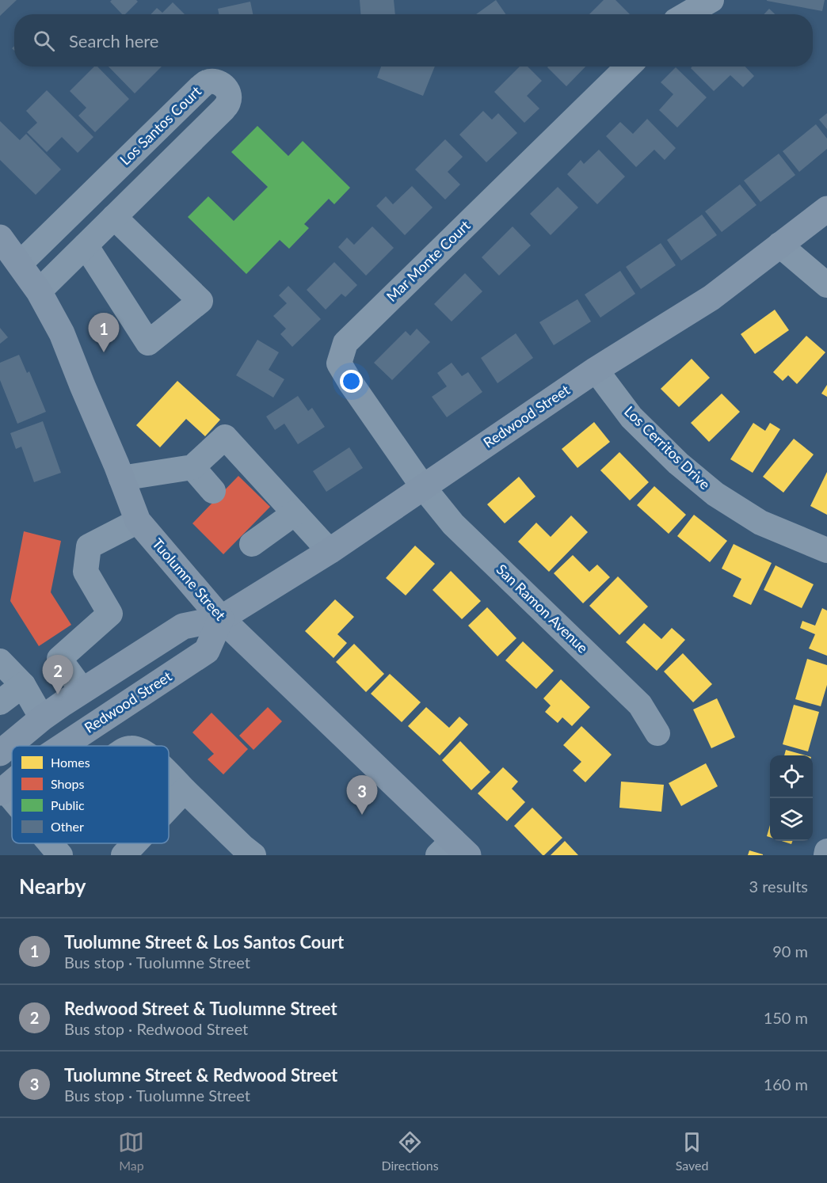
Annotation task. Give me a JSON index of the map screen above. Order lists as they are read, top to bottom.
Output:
{
  "streets": {
    "main road": ["Redwood Street", "Tuolumne Street"],
    "street": [
      "Los Santos Court",
      "Mar Monte Court",
      "Los Cerritos Drive",
      "San Ramon Avenue"
    ]
  },
  "crossings": [
    ["Los Santos Court", "Tuolumne Street"],
    ["Mar Monte Court", "Redwood Street"],
    ["Mar Monte Court", "San Ramon Avenue"],
    ["Redwood Street", "Los Cerritos Drive"],
    ["Redwood Street", "Tuolumne Street"],
    ["Redwood Street", "San Ramon Avenue"]
  ],
  "legend": [
    "Homes",
    "Shops",
    "Public",
    "Other"
  ],
  "page": {
    "search": "Search here",
    "pins": ["1", "2", "3"],
    "heading": ["Nearby", "3 results"],
    "list": [
      {
        "mark": "1",
        "name": "Tuolumne Street & Los Santos Court",
        "note": "Bus stop · Tuolumne Street",
        "value": "90 m"
      },
      {
        "mark": "2",
        "name": "Redwood Street & Tuolumne Street",
        "note": "Bus stop · Redwood Street",
        "value": "150 m"
      },
      {
        "mark": "3",
        "name": "Tuolumne Street & Redwood Street",
        "note": "Bus stop · Tuolumne Street",
        "value": "160 m"
      }
    ],
    "nav": ["Map", "Directions", "Saved"]
  }
}
